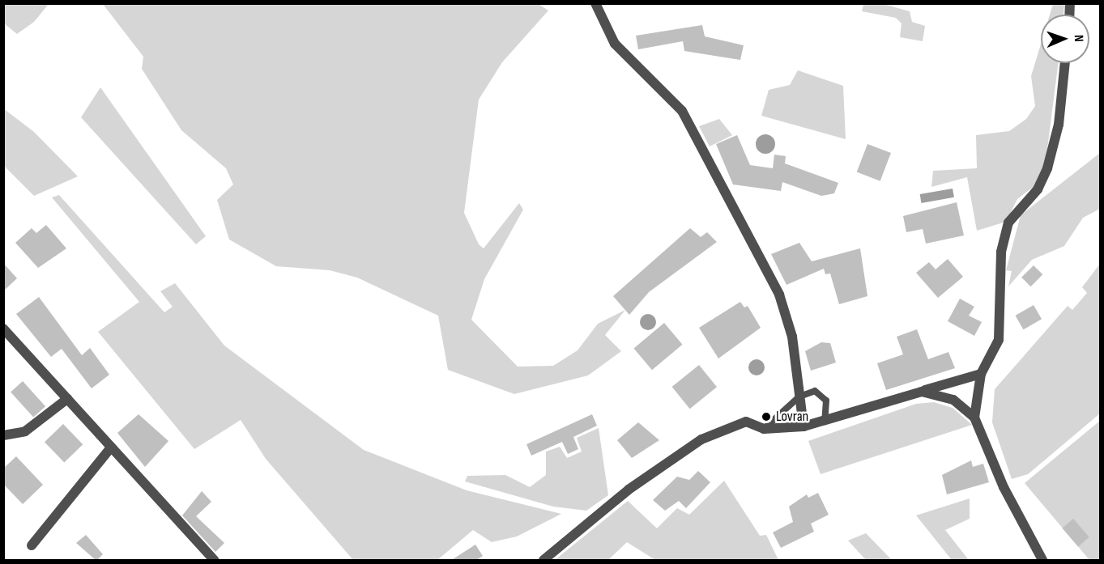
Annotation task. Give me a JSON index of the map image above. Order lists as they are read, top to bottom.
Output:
{
  "places": ["Lovran"],
  "north": "right"
}
